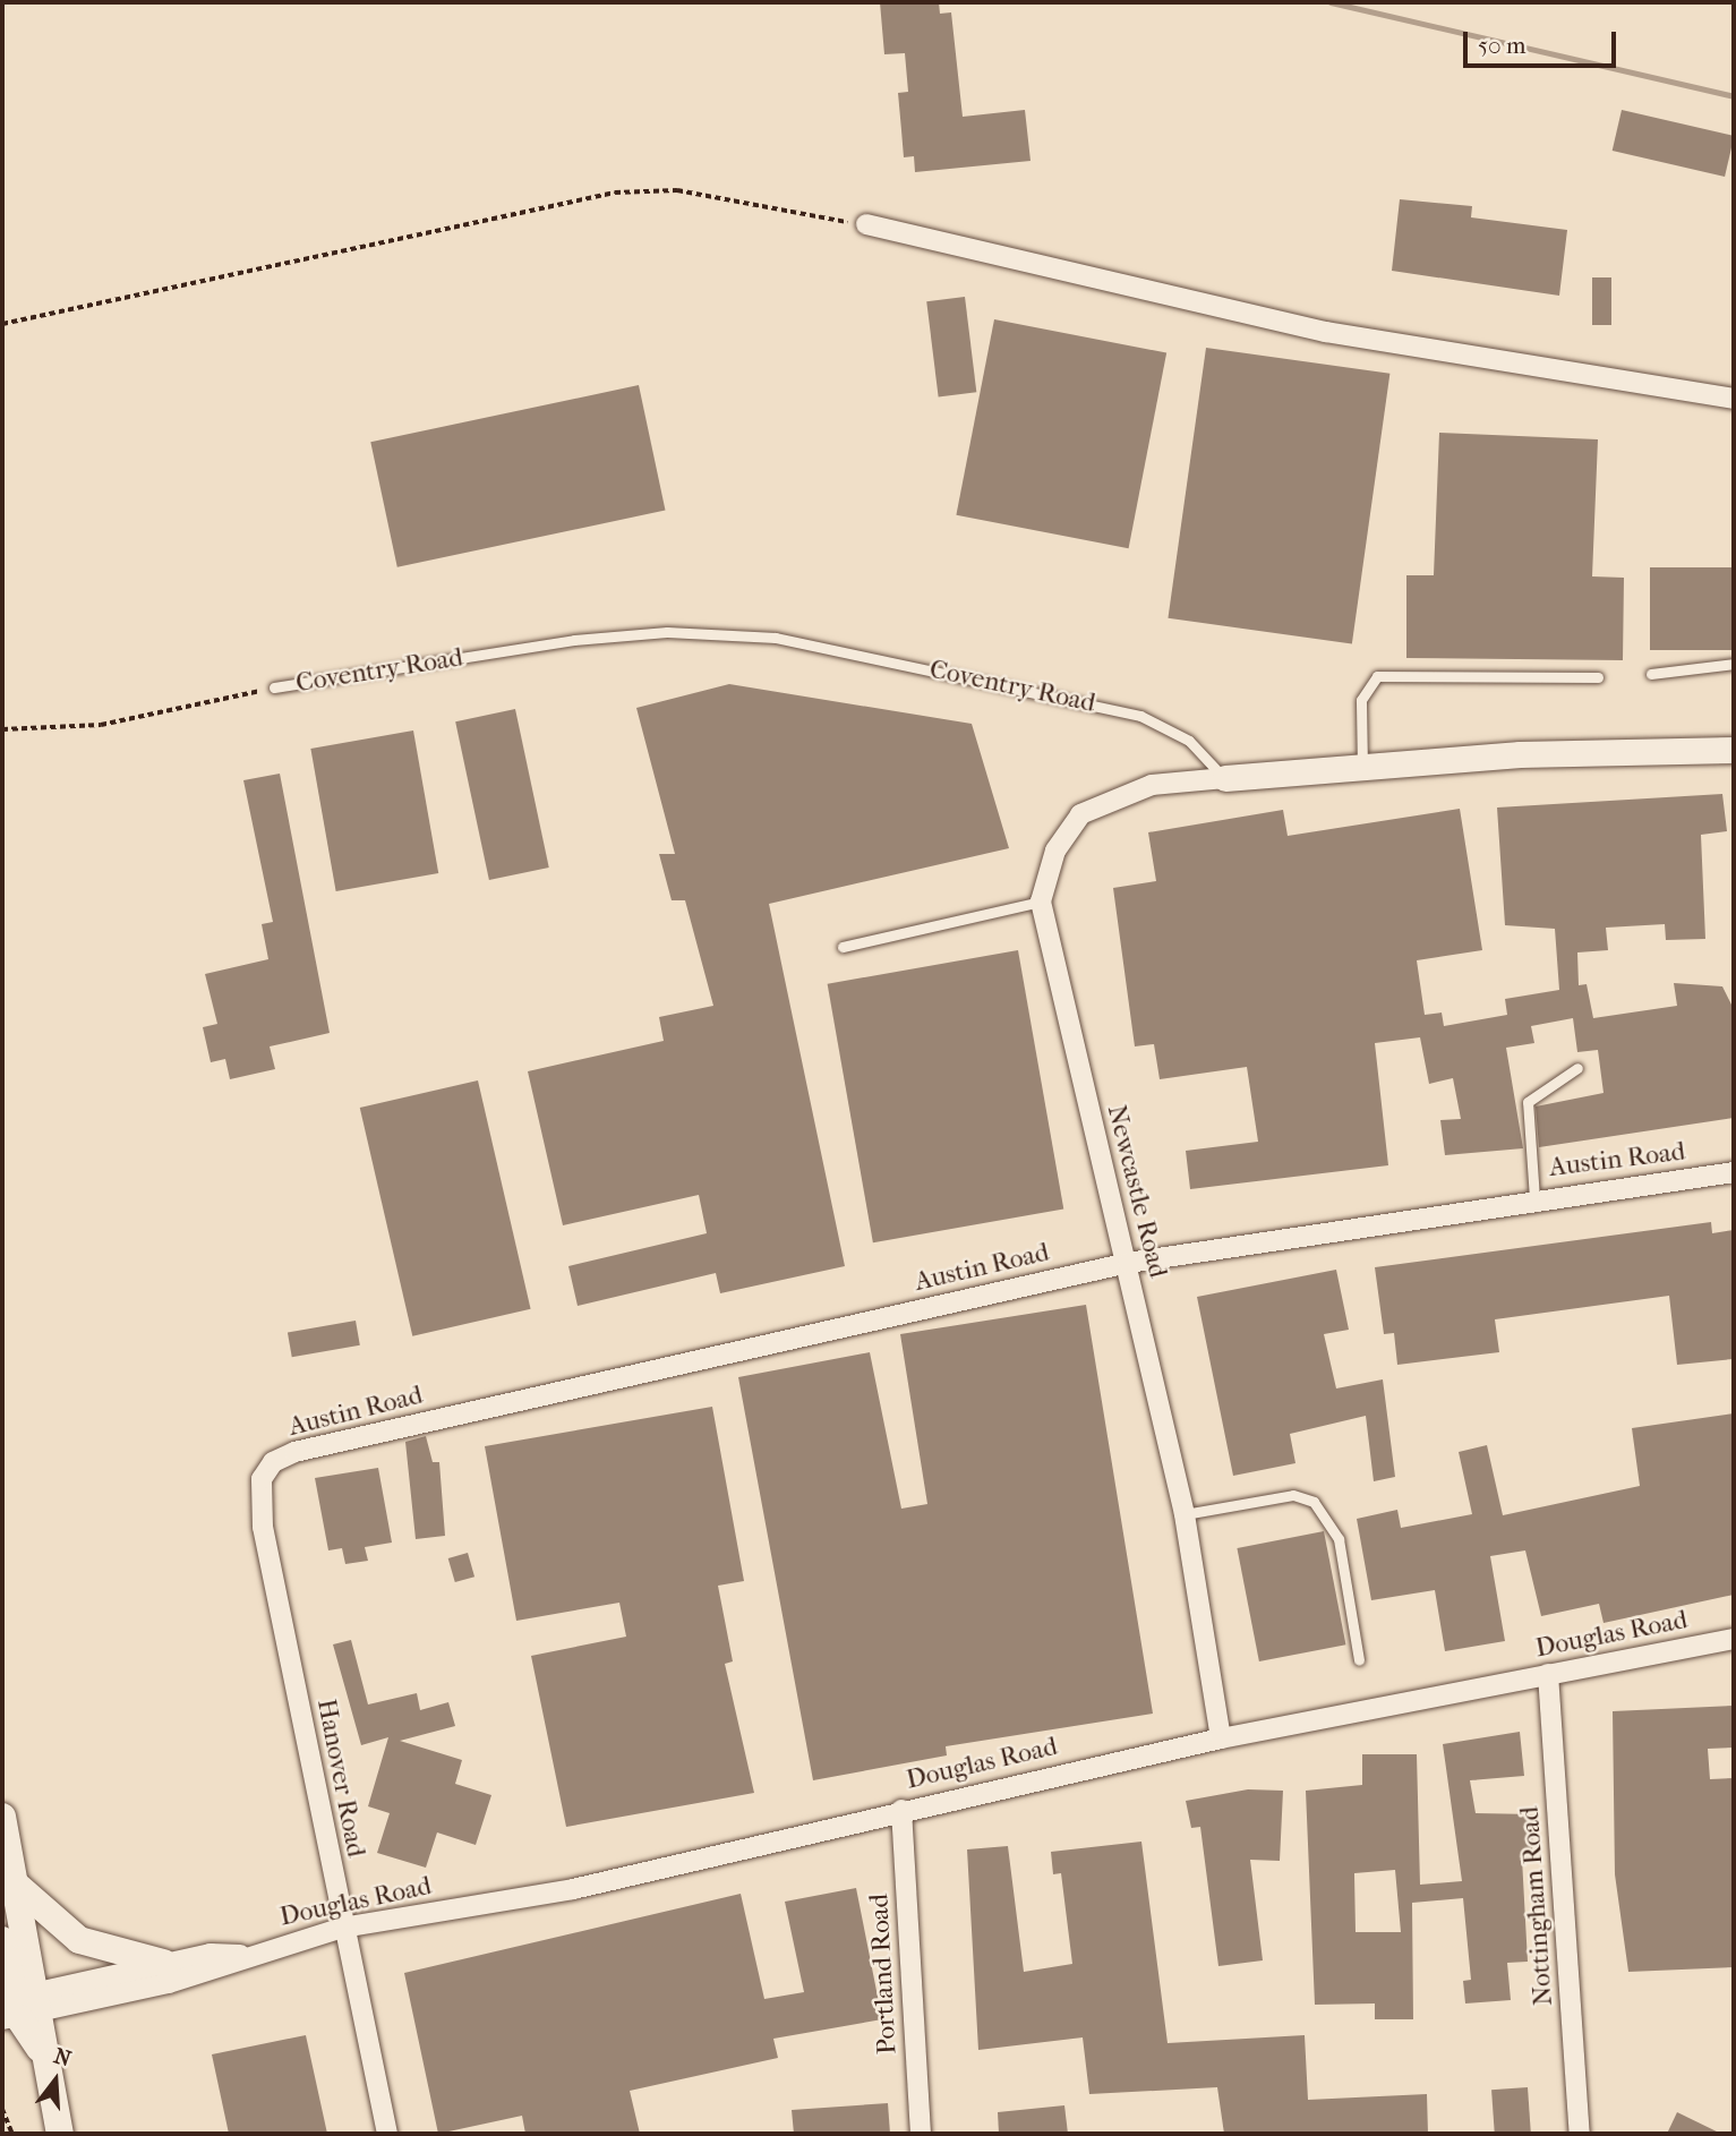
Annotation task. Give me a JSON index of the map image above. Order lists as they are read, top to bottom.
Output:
{
  "streets": {
    "street": [
      "Austin Road",
      "Newcastle Road",
      "Douglas Road",
      "Hanover Road",
      "Nottingham Road",
      "Portland Road"
    ],
    "lane": ["Coventry Road"]
  },
  "crossings": [
    ["Coventry Road", "Newcastle Road"],
    ["Austin Road", "Newcastle Road"],
    ["Austin Road", "Hanover Road"],
    ["Newcastle Road", "Douglas Road"],
    ["Douglas Road", "Hanover Road"],
    ["Douglas Road", "Nottingham Road"],
    ["Douglas Road", "Portland Road"]
  ],
  "scale_bar": "50 m",
  "north": "top"
}
